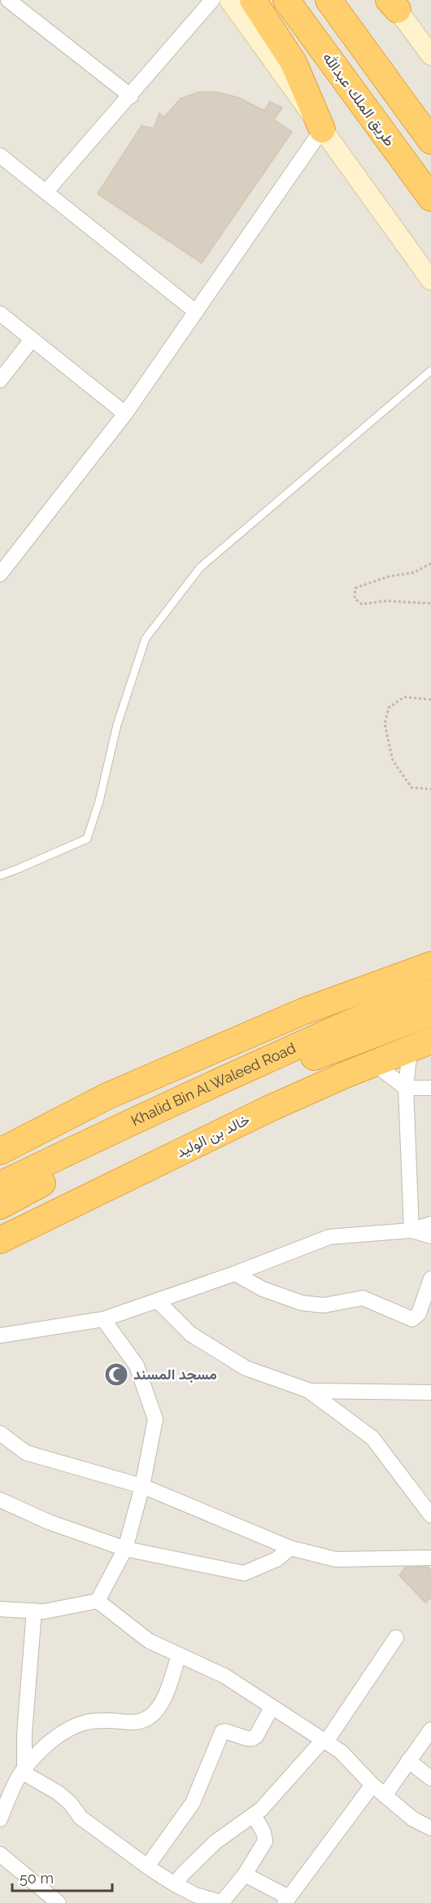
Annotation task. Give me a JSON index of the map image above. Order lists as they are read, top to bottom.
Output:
{
  "streets": {
    "highway": ["طريق الملك عبدالله", "Khalid Bin Al Waleed Road", "خالد بن الوليد"]
  },
  "places": {
    "mosque": ["مسجد المسند"]
  },
  "scale_bar": "50 m"
}
